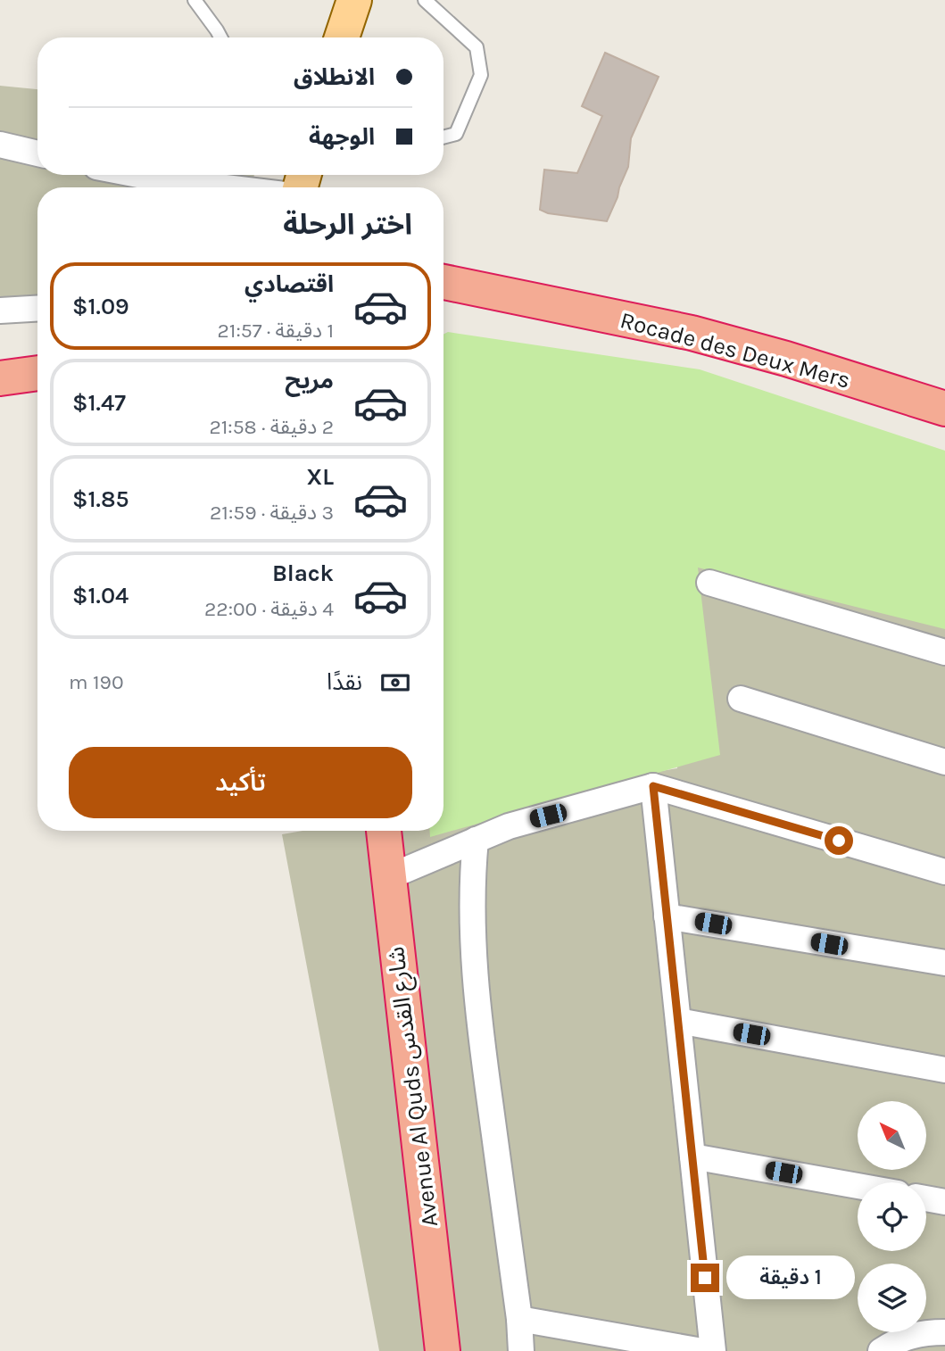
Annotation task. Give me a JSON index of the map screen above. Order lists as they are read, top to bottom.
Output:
{
  "streets": {
    "highway": ["Rocade des Deux Mers", "Avenue Al Quds شارع القدس"]
  },
  "north": "top left",
  "page": {
    "banner": ["الانطلاق", "الوجهة"],
    "heading": "اختر الرحلة",
    "list": [
      {
        "name": "اقتصادي",
        "note": "1 دقيقة · 21:57",
        "value": "$1.09"
      },
      {
        "name": "مريح",
        "note": "2 دقيقة · 21:58",
        "value": "$1.47"
      },
      {
        "name": "XL",
        "note": "3 دقيقة · 21:59",
        "value": "$1.85"
      },
      {
        "name": "Black",
        "note": "4 دقيقة · 22:00",
        "value": "$1.04"
      }
    ],
    "pay": ["نقدًا", "190 m"],
    "buttons": "تأكيد",
    "bubble": "1 دقيقة"
  }
}
